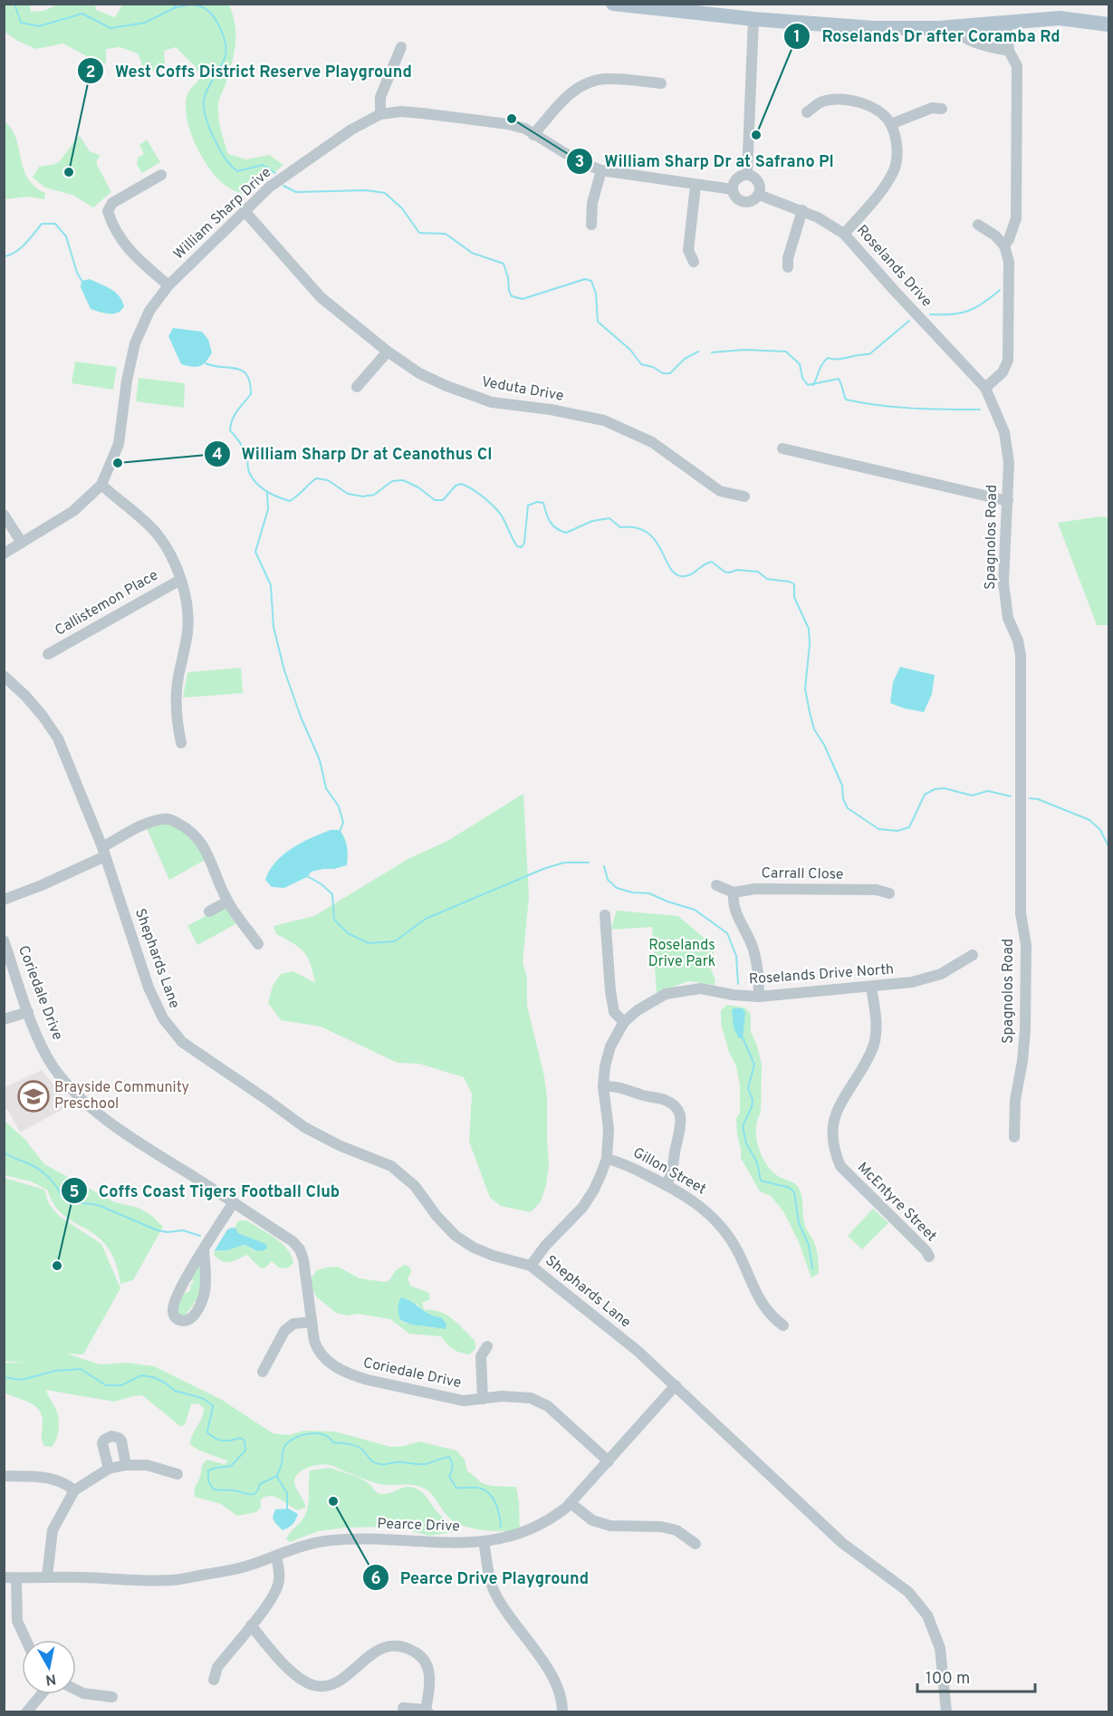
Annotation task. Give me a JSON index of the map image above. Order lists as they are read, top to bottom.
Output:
{
  "streets": {
    "street": [
      "William Sharp Drive",
      "Roselands Drive",
      "Veduta Drive",
      "Spagnolos Road",
      "Callistemon Place",
      "Carrall Close",
      "Shephards Lane",
      "Roselands Drive North",
      "Coriedale Drive",
      "Gillon Street",
      "McEntyre Street",
      "Pearce Drive"
    ]
  },
  "crossings": [
    ["William Sharp Drive", "Roselands Drive"],
    ["William Sharp Drive", "Veduta Drive"],
    ["Roselands Drive", "Spagnolos Road"],
    ["Shephards Lane", "Roselands Drive North"],
    ["Shephards Lane", "Pearce Drive"],
    ["Roselands Drive North", "Gillon Street"],
    ["Roselands Drive North", "McEntyre Street"],
    ["Coriedale Drive", "Pearce Drive"]
  ],
  "parks": ["Roselands Drive Park"],
  "places": {
    "other": [
      "William Sharp Dr at Safrano Pl",
      "Roselands Dr after Coramba Rd",
      "West Coffs District Reserve Playground",
      "William Sharp Dr at Ceanothus Cl",
      "Coffs Coast Tigers Football Club",
      "Pearce Drive Playground"
    ],
    "school or university": ["Brayside Community Preschool"]
  },
  "scale_bar": "100 m",
  "north": "bottom"
}
